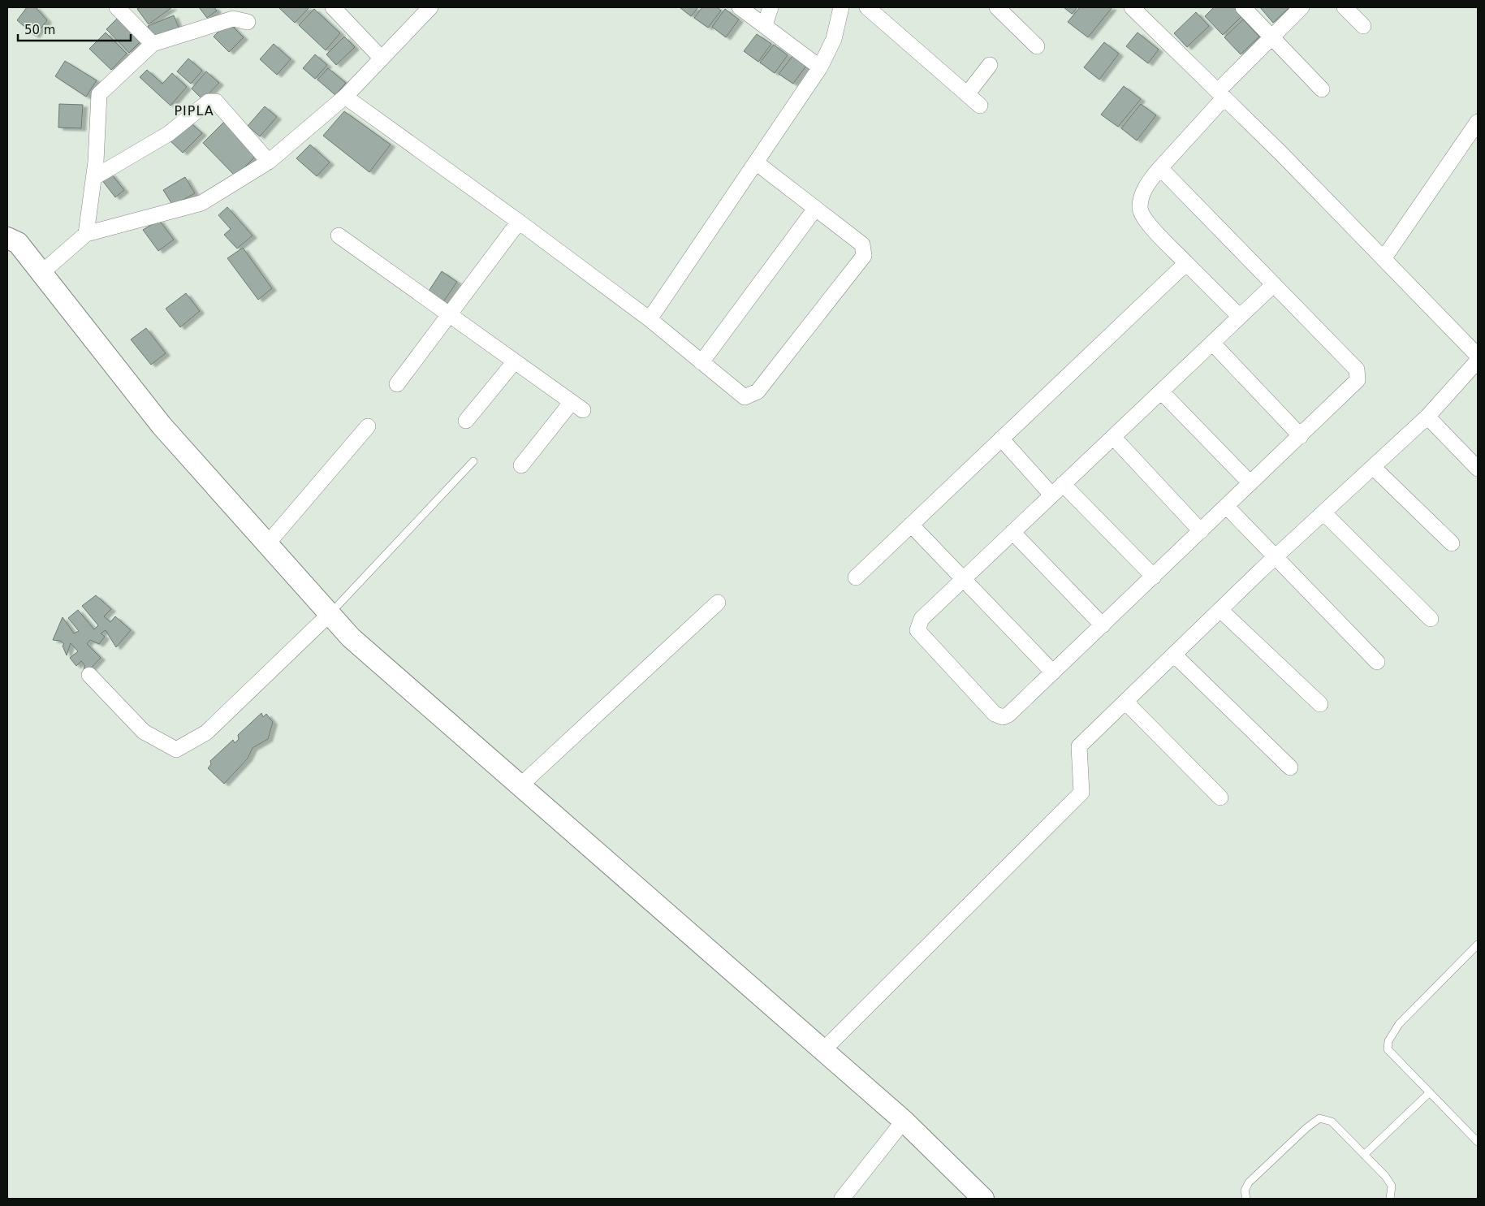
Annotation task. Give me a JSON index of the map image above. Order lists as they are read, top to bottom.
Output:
{
  "districts": ["PIPLA"],
  "scale_bar": "50 m"
}
